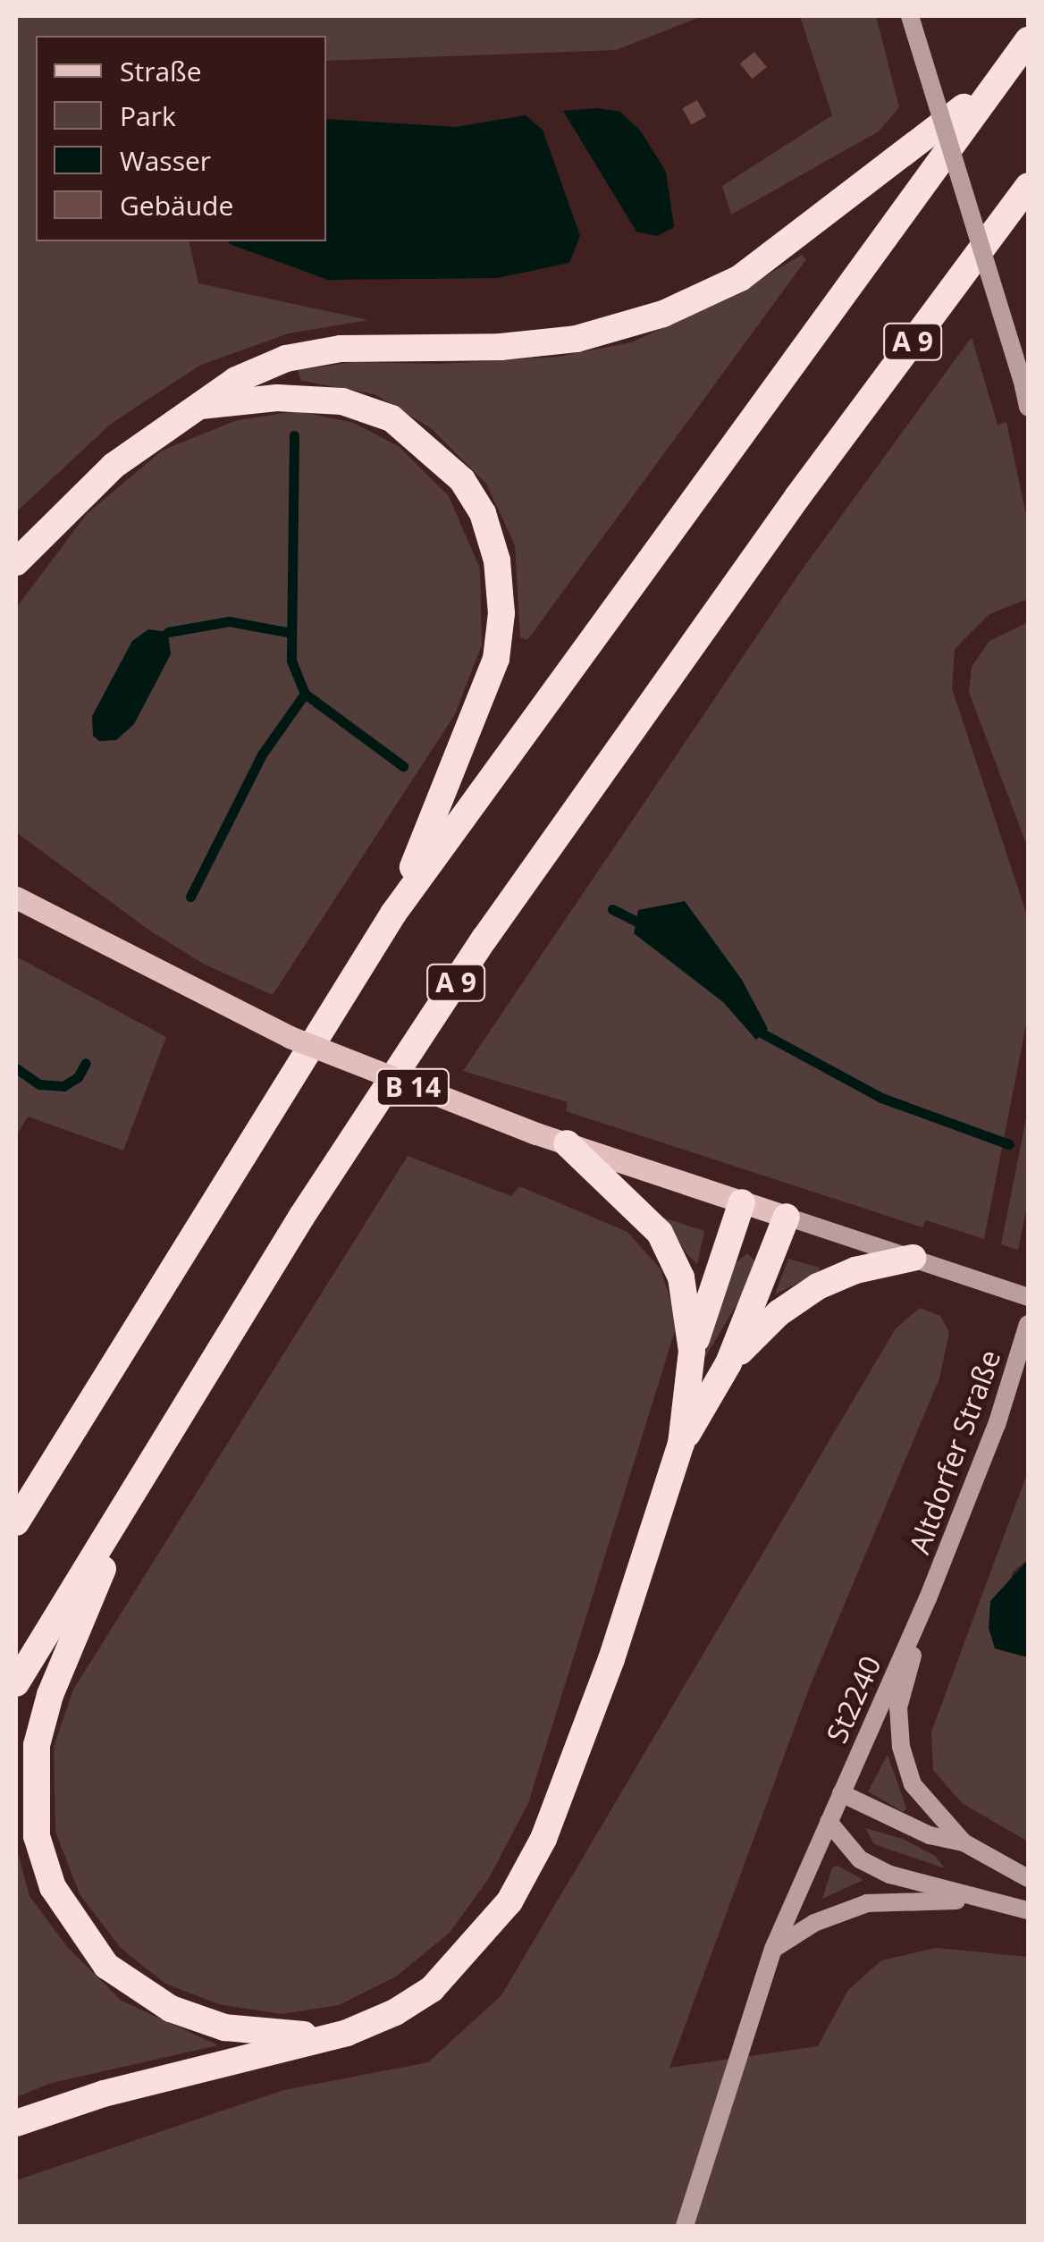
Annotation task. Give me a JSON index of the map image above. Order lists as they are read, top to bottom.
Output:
{
  "streets": {
    "highway": ["A 9"],
    "main road": ["B 14", "Altdorfer Straße", "St2240"]
  },
  "crossings": [
    ["Altdorfer Straße", "St2240"]
  ],
  "legend": [
    "Straße",
    "Park",
    "Wasser",
    "Gebäude"
  ]
}
